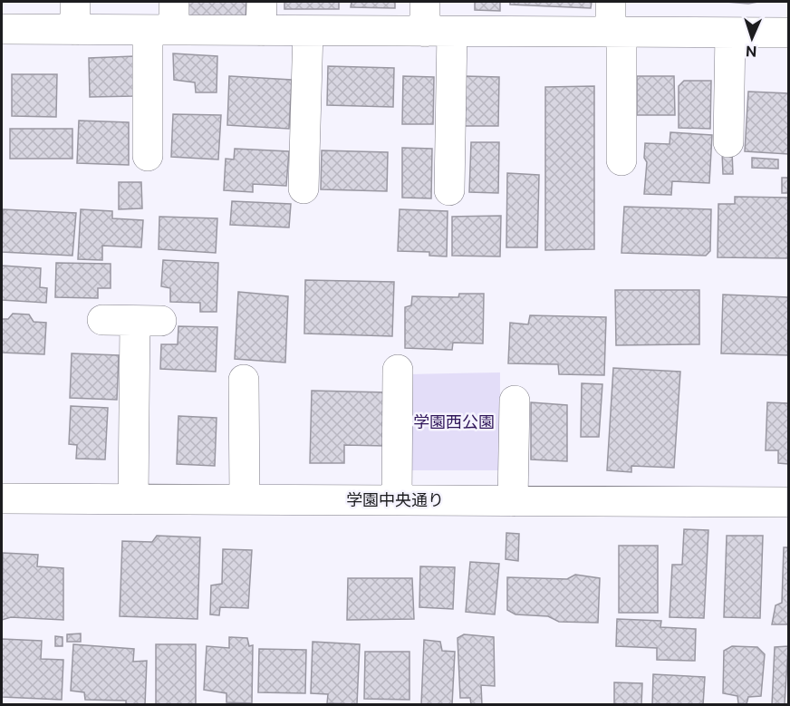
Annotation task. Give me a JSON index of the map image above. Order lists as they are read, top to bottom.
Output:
{
  "streets": {
    "street": ["学園中央通り"]
  },
  "parks": ["学園西公園"],
  "north": "bottom"
}
